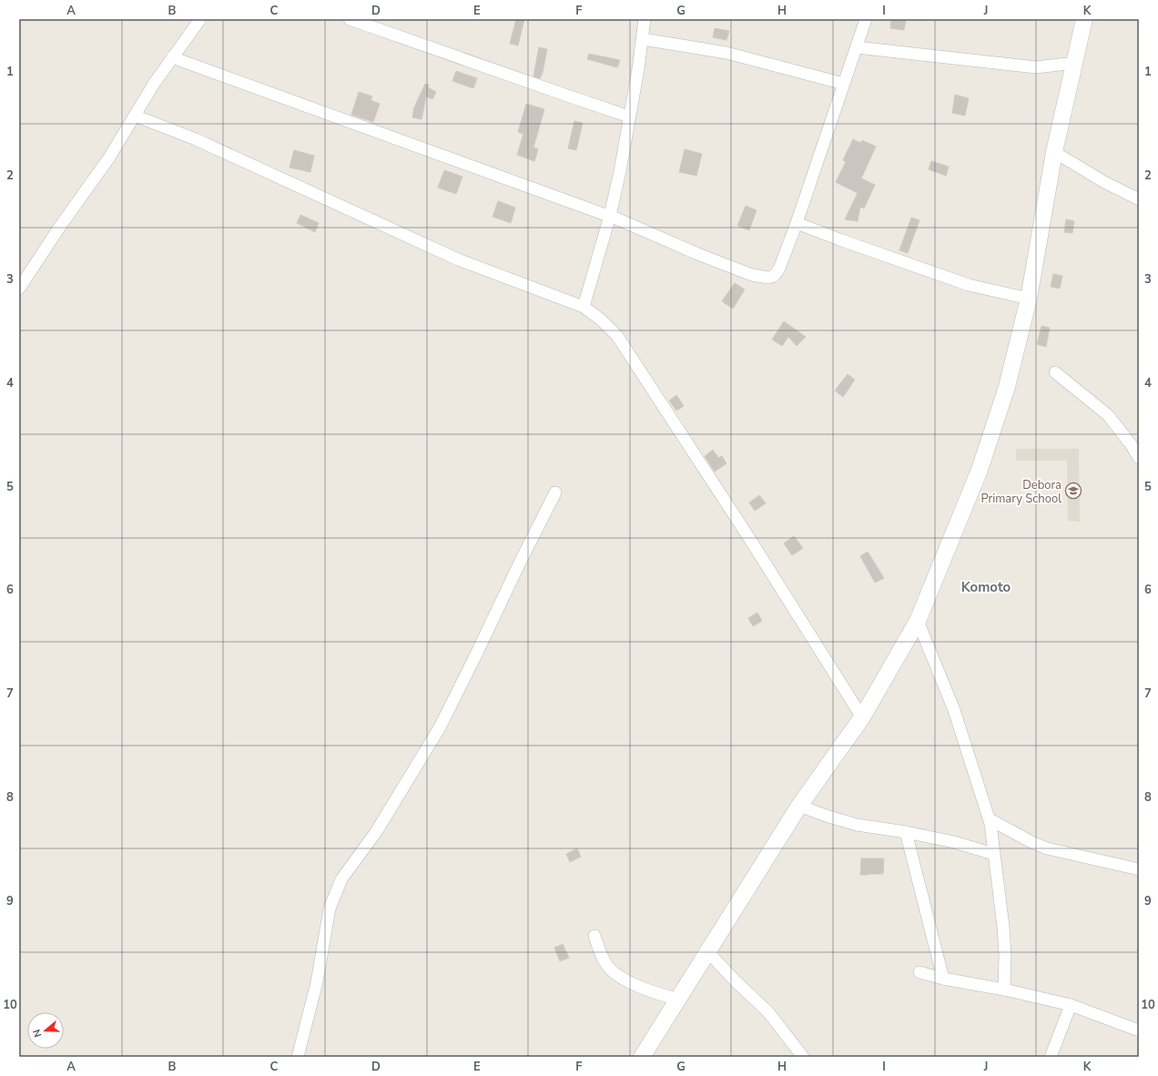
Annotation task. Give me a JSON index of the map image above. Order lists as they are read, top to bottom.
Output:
{
  "districts": ["Komoto"],
  "places": {
    "school or university": ["Debora Primary School"]
  },
  "north": "left",
  "grid": {
    "columns": [
      "A",
      "B",
      "C",
      "D",
      "E",
      "F",
      "G",
      "H",
      "I",
      "J",
      "K"
    ],
    "rows": [
      "1",
      "2",
      "3",
      "4",
      "5",
      "6",
      "7",
      "8",
      "9",
      "10"
    ]
  }
}
